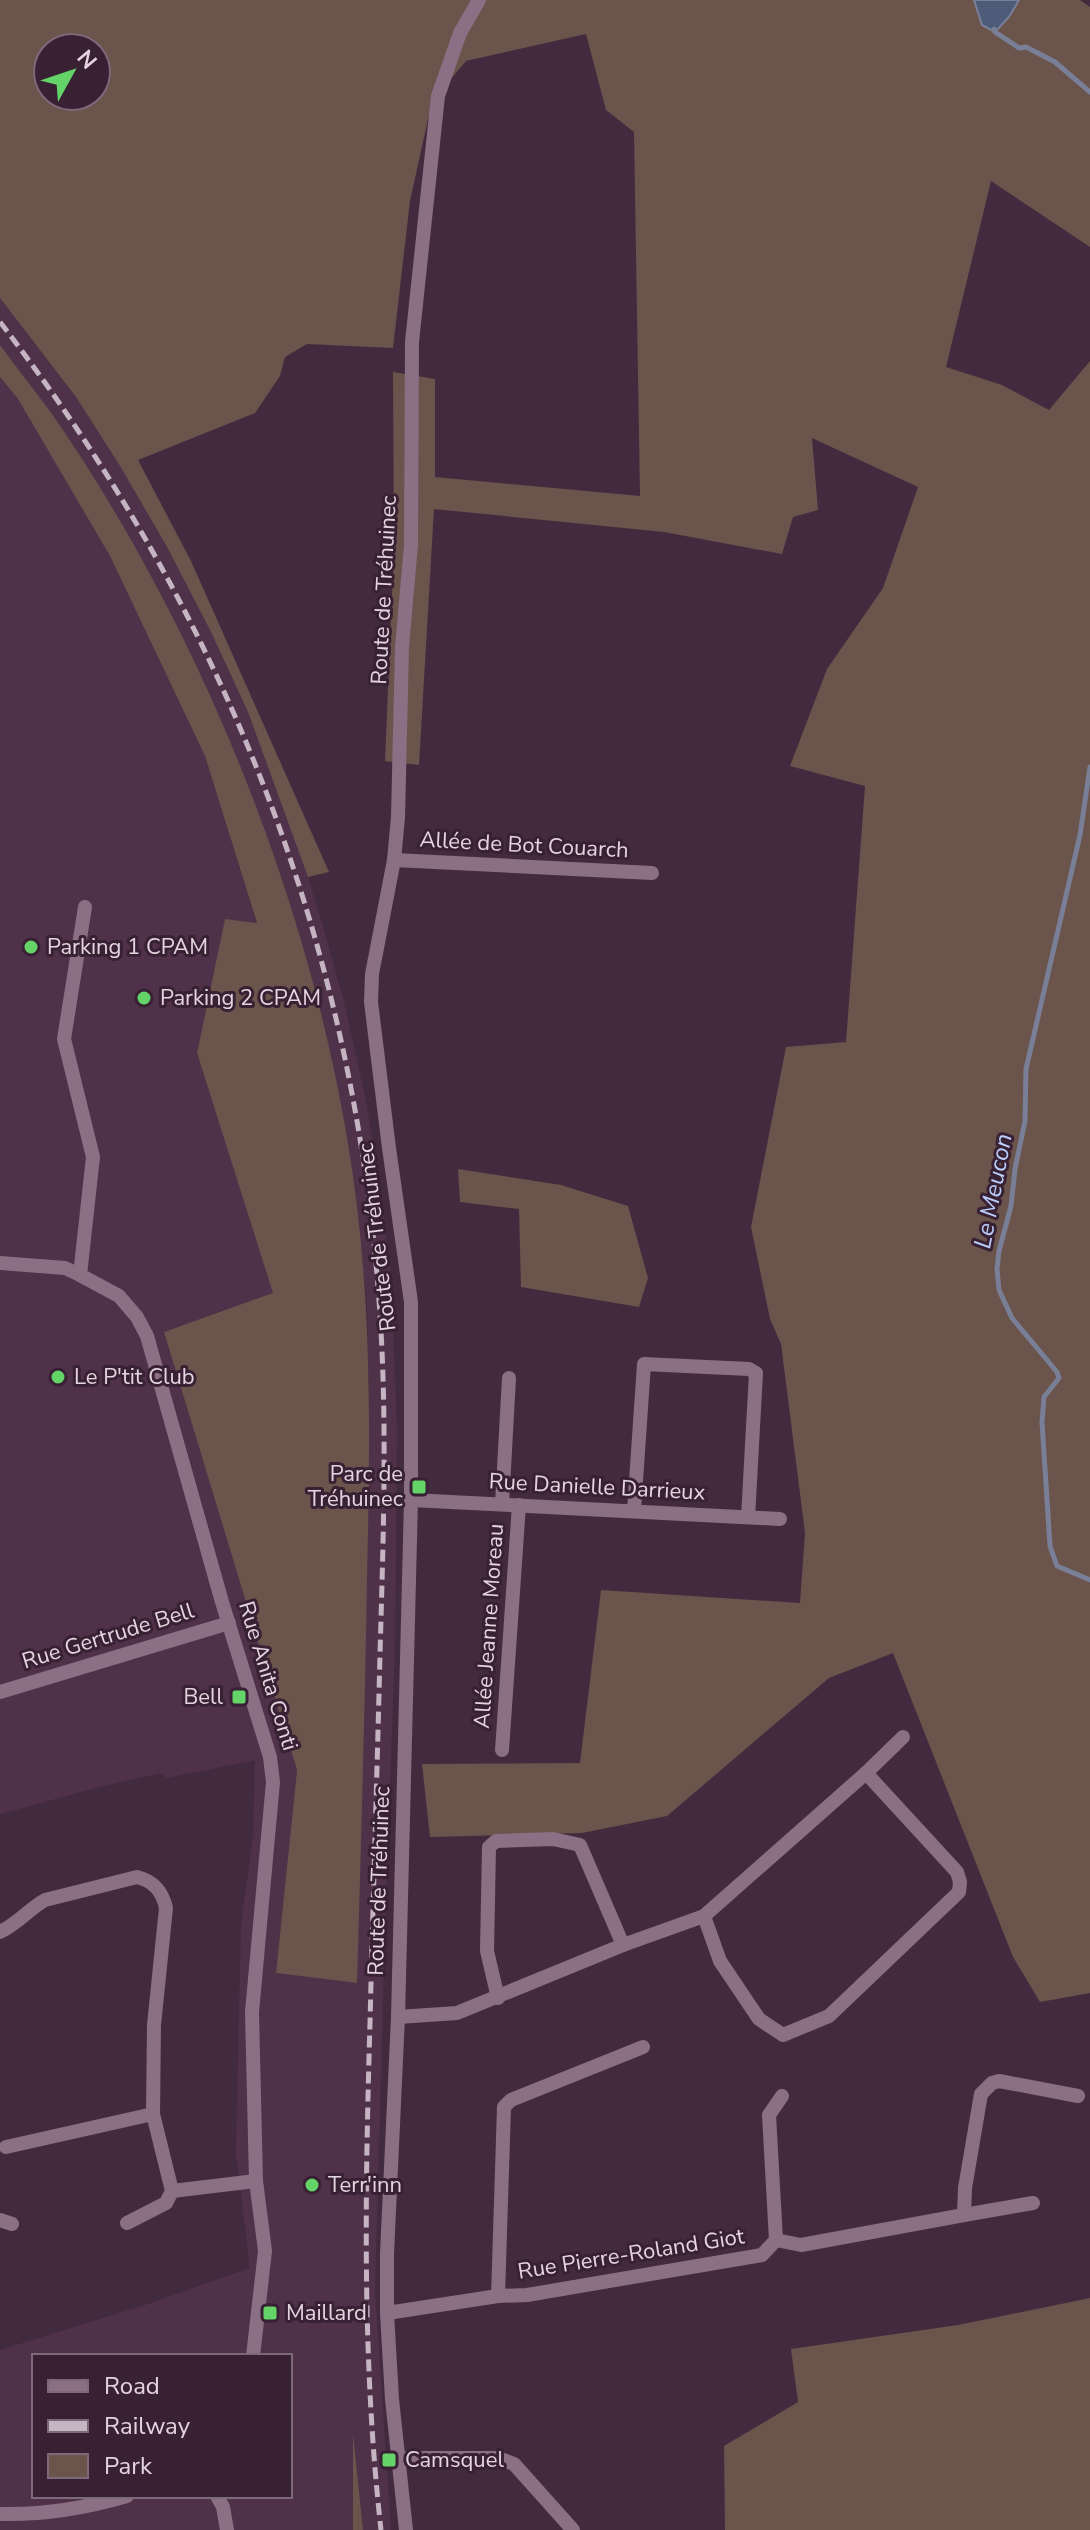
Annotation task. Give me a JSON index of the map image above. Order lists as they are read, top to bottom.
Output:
{
  "streets": {
    "street": [
      "Route de Tréhuinec",
      "Allée de Bot Couarch",
      "Rue Danielle Darrieux",
      "Allée Jeanne Moreau",
      "Rue Gertrude Bell",
      "Rue Anita Conti",
      "Rue Pierre-Roland Giot"
    ]
  },
  "crossings": [
    ["Route de Tréhuinec", "Allée de Bot Couarch"],
    ["Route de Tréhuinec", "Rue Danielle Darrieux"],
    ["Route de Tréhuinec", "Rue Pierre-Roland Giot"],
    ["Rue Danielle Darrieux", "Allée Jeanne Moreau"],
    ["Rue Gertrude Bell", "Rue Anita Conti"]
  ],
  "water": ["Le Meucon"],
  "places": {
    "other": [
      "Parking 1 CPAM",
      "Parking 2 CPAM",
      "Le P'tit Club",
      "Terr'inn"
    ],
    "transit": [
      "Parc de Tréhuinec",
      "Bell",
      "Maillard",
      "Camsquel"
    ]
  },
  "legend": ["Road", "Railway", "Park"],
  "north": "top right"
}
